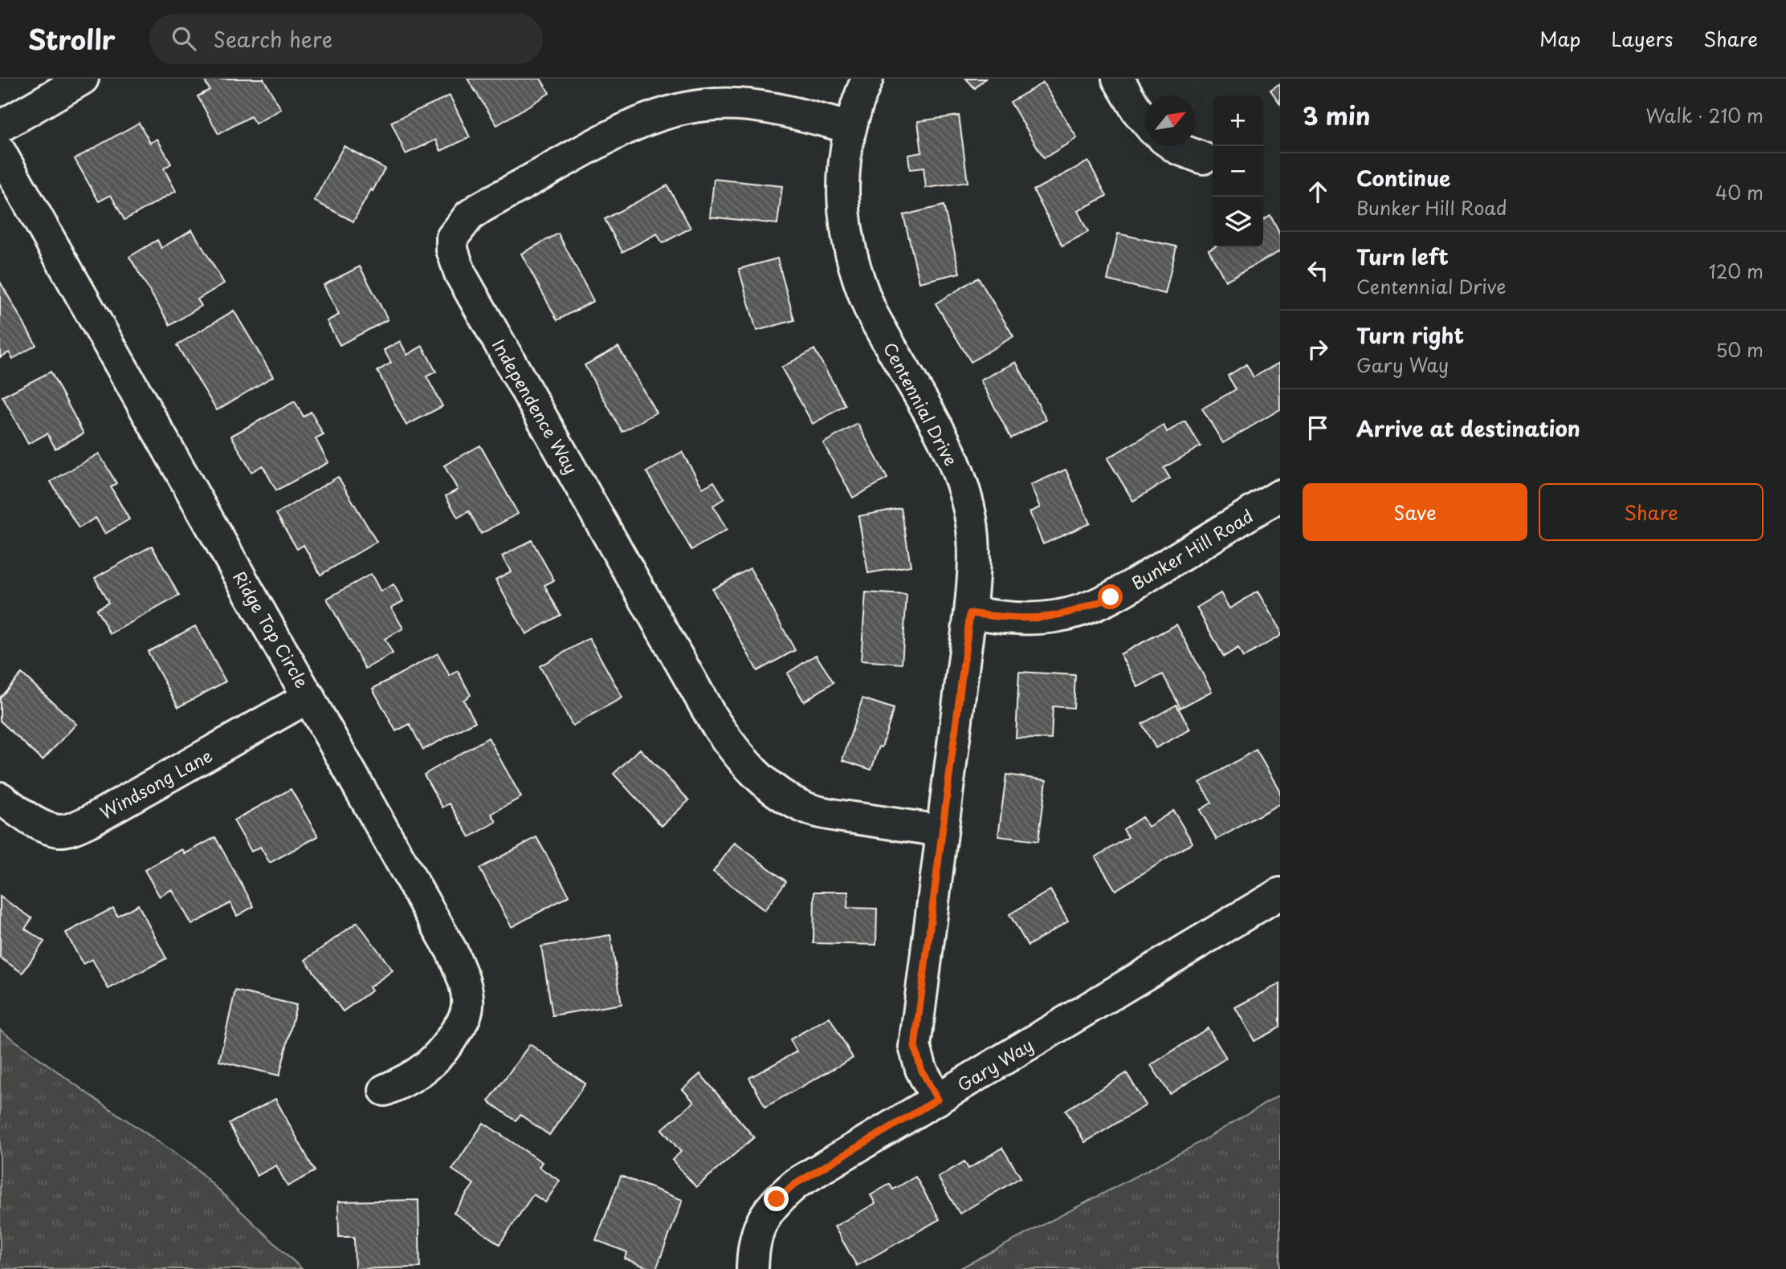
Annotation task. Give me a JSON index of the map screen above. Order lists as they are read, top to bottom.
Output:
{
  "streets": {
    "street": [
      "Centennial Drive",
      "Independence Way",
      "Bunker Hill Road",
      "Ridge Top Circle",
      "Windsong Lane",
      "Gary Way"
    ]
  },
  "crossings": [
    ["Centennial Drive", "Independence Way"],
    ["Centennial Drive", "Bunker Hill Road"],
    ["Centennial Drive", "Gary Way"],
    ["Ridge Top Circle", "Windsong Lane"]
  ],
  "north": "top right",
  "page": {
    "header": "Strollr",
    "search": "Search here",
    "nav": ["Map", "Layers", "Share"],
    "heading": ["3 min", "Walk · 210 m"],
    "map_buttons": ["+", "−"],
    "list": [
      ["Continue", "Bunker Hill Road", "40 m"],
      ["Turn left", "Centennial Drive", "120 m"],
      ["Turn right", "Gary Way", "50 m"],
      "Arrive at destination"
    ],
    "buttons": ["Save", "Share"]
  }
}
